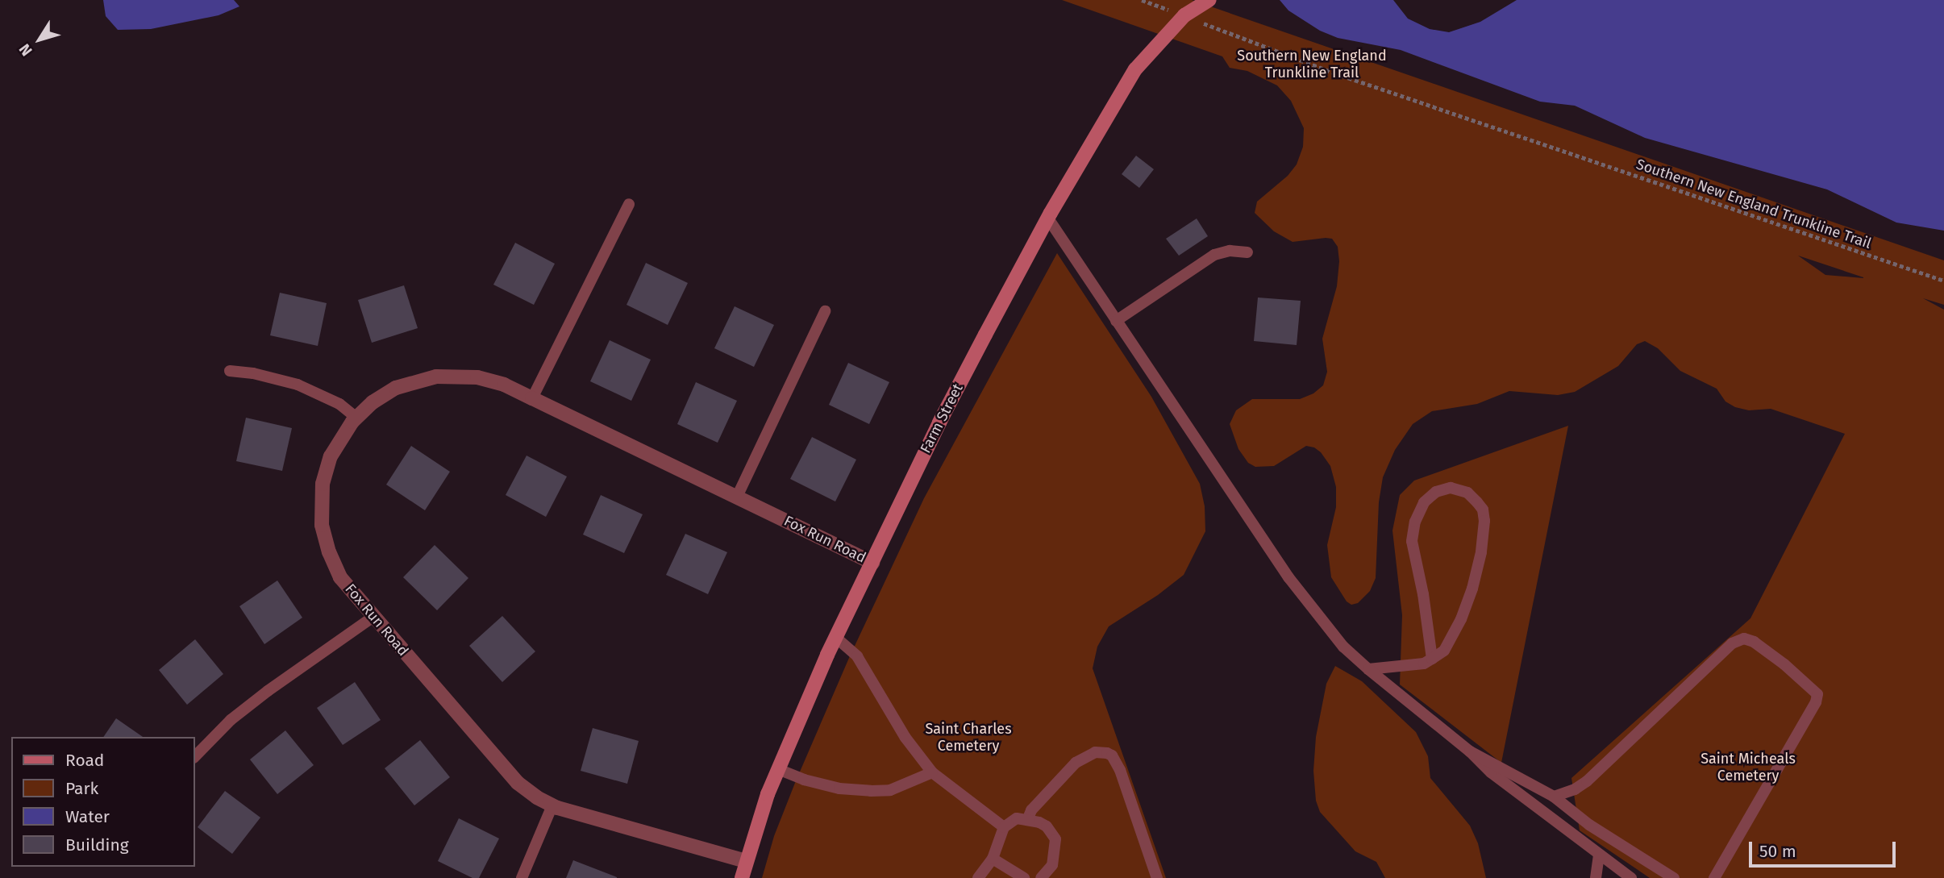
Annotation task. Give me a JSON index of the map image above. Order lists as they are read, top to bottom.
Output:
{
  "streets": {
    "street": ["Farm Street", "Fox Run Road"],
    "path": ["Southern New England Trunkline Trail"]
  },
  "crossings": [
    ["Southern New England Trunkline Trail", "Farm Street"],
    ["Farm Street", "Fox Run Road"]
  ],
  "parks": ["Southern New England Trunkline Trail", "Saint Charles Cemetery", "Saint Micheals Cemetery"],
  "legend": [
    "Road",
    "Park",
    "Water",
    "Building"
  ],
  "scale_bar": "50 m",
  "north": "bottom left"
}
